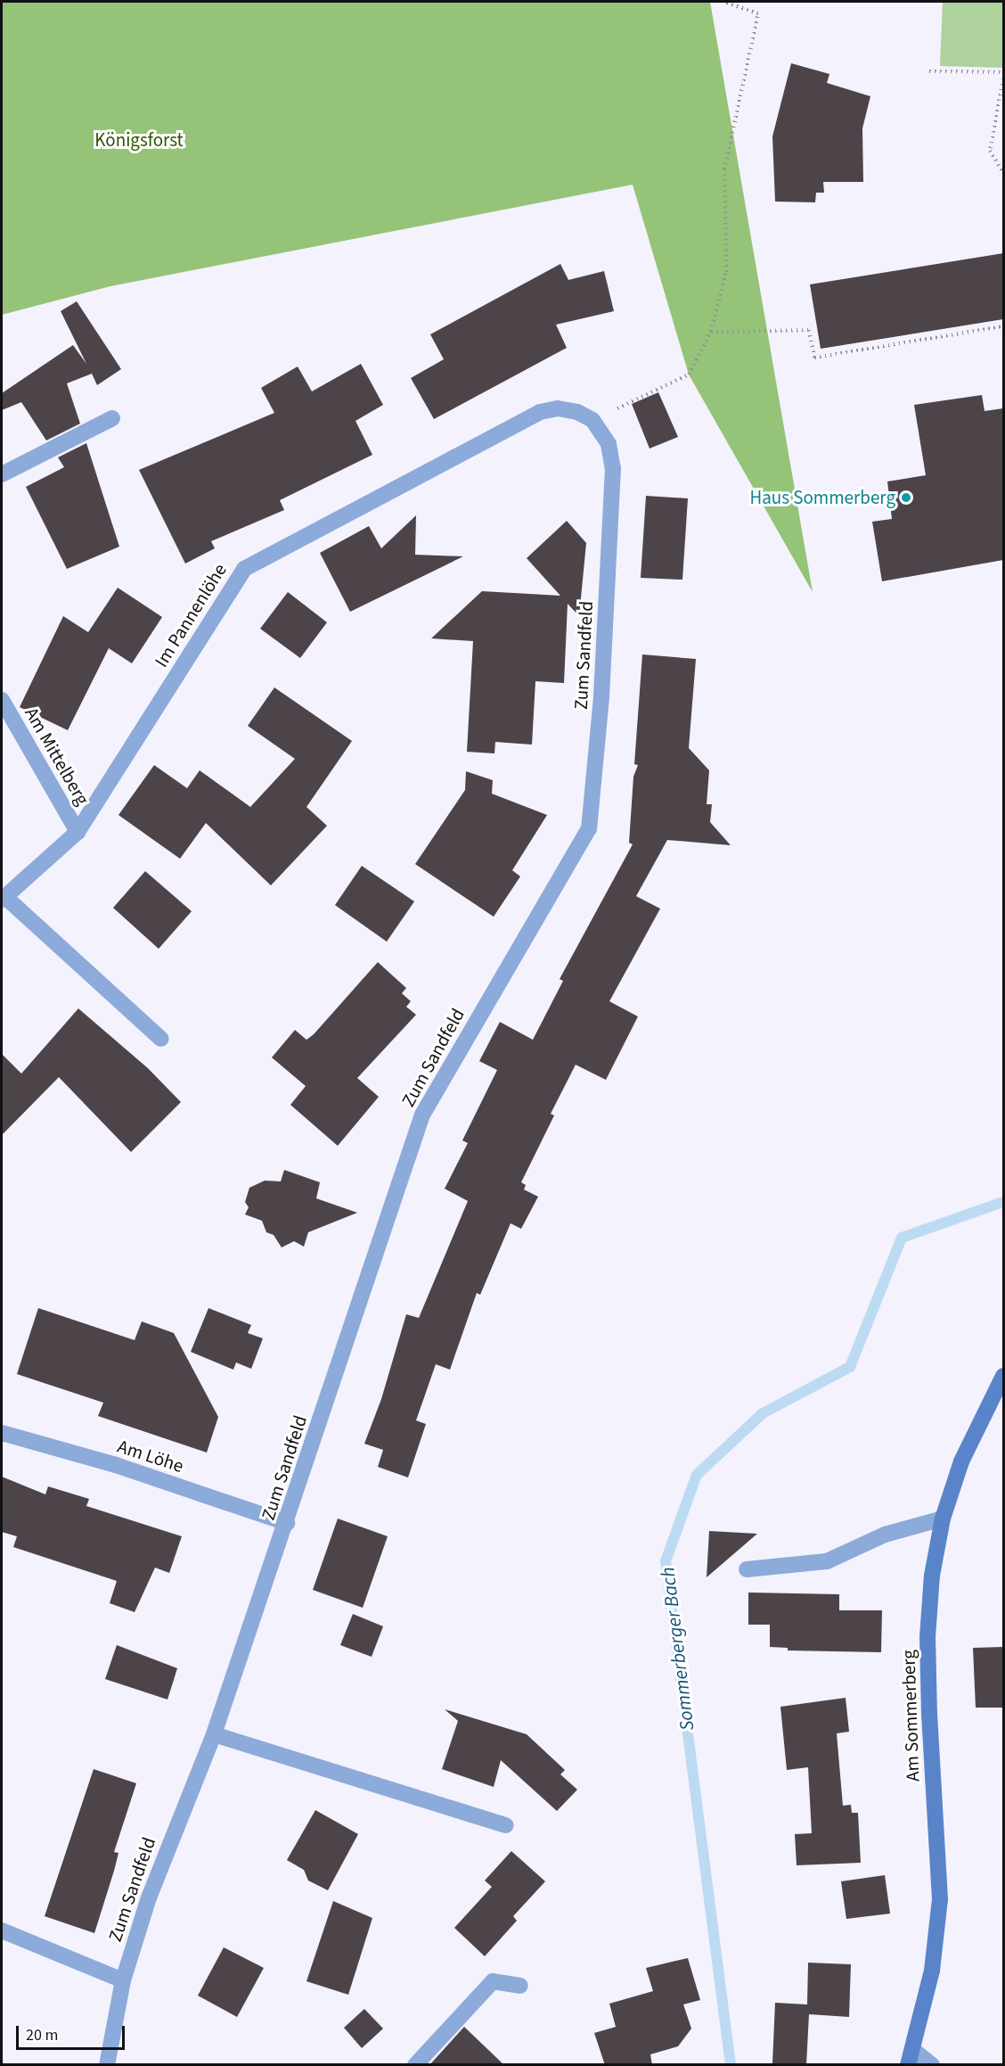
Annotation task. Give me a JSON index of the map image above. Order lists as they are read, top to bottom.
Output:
{
  "streets": {
    "street": [
      "Im Pannenlöhe",
      "Zum Sandfeld",
      "Am Mittelberg",
      "Am Löhe",
      "Am Sommerberg"
    ]
  },
  "crossings": [
    ["Im Pannenlöhe", "Zum Sandfeld"],
    ["Im Pannenlöhe", "Am Mittelberg"],
    ["Zum Sandfeld", "Am Löhe"]
  ],
  "water": ["Sommerberger Bach"],
  "parks": ["Königsforst"],
  "places": ["Haus Sommerberg"],
  "scale_bar": "20 m"
}
